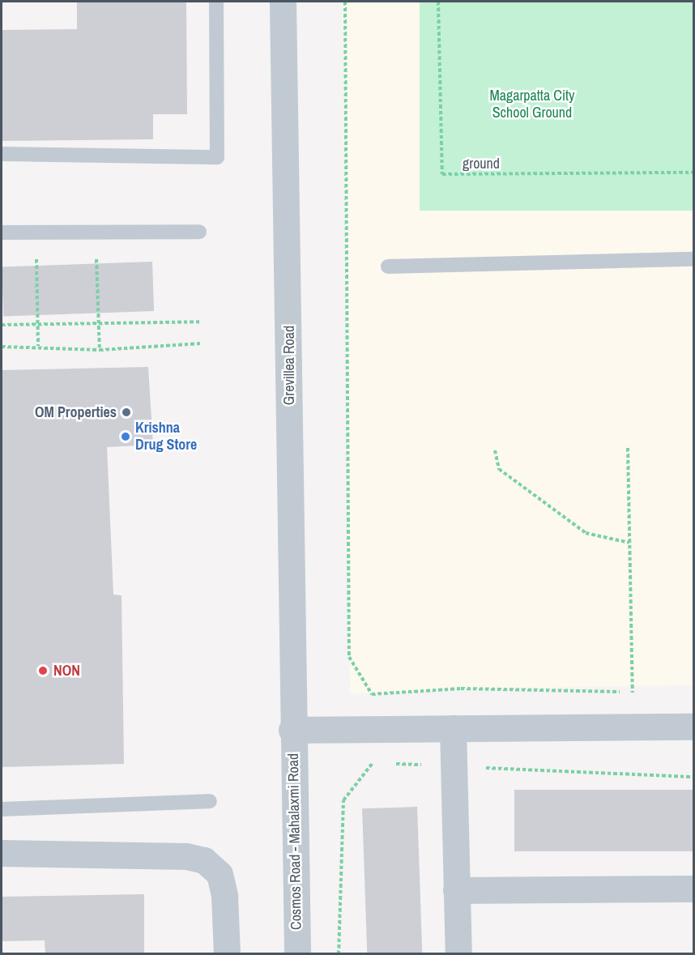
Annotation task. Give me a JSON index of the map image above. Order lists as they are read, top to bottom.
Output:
{
  "streets": {
    "street": ["Grevillea Road", "Cosmos Road - Mahalaxmi Road"],
    "path": ["ground"]
  },
  "crossings": [
    ["Grevillea Road", "Cosmos Road - Mahalaxmi Road"]
  ],
  "parks": ["Magarpatta City School Ground"],
  "places": ["OM Properties", "Krishna Drug Store", "NON"]
}
